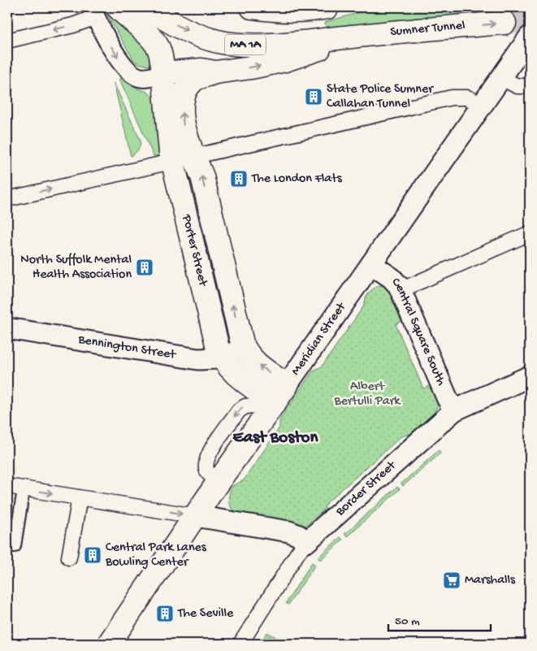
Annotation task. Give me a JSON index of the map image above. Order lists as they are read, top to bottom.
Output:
{
  "streets": {
    "main road": [
      "Sumner Tunnel",
      "MA 1A",
      "Porter Street",
      "Central Square South",
      "Meridian Street",
      "Bennington Street",
      "Border Street"
    ]
  },
  "crossings": [
    ["Sumner Tunnel", "MA 1A"],
    ["Porter Street", "Meridian Street"],
    ["Porter Street", "Bennington Street"],
    ["Central Square South", "Meridian Street"],
    ["Central Square South", "Border Street"]
  ],
  "one_way": ["Sumner Tunnel"],
  "districts": ["East Boston"],
  "parks": ["Albert Bertulli Park"],
  "places": {
    "building": [
      "State Police Sumner Callahan Tunnel",
      "The London Flats",
      "North Suffolk Mental Health Association",
      "Central Park Lanes Bowling Center",
      "The Seville"
    ],
    "supermarket": ["Marshalls"]
  },
  "scale_bar": "50 m"
}
